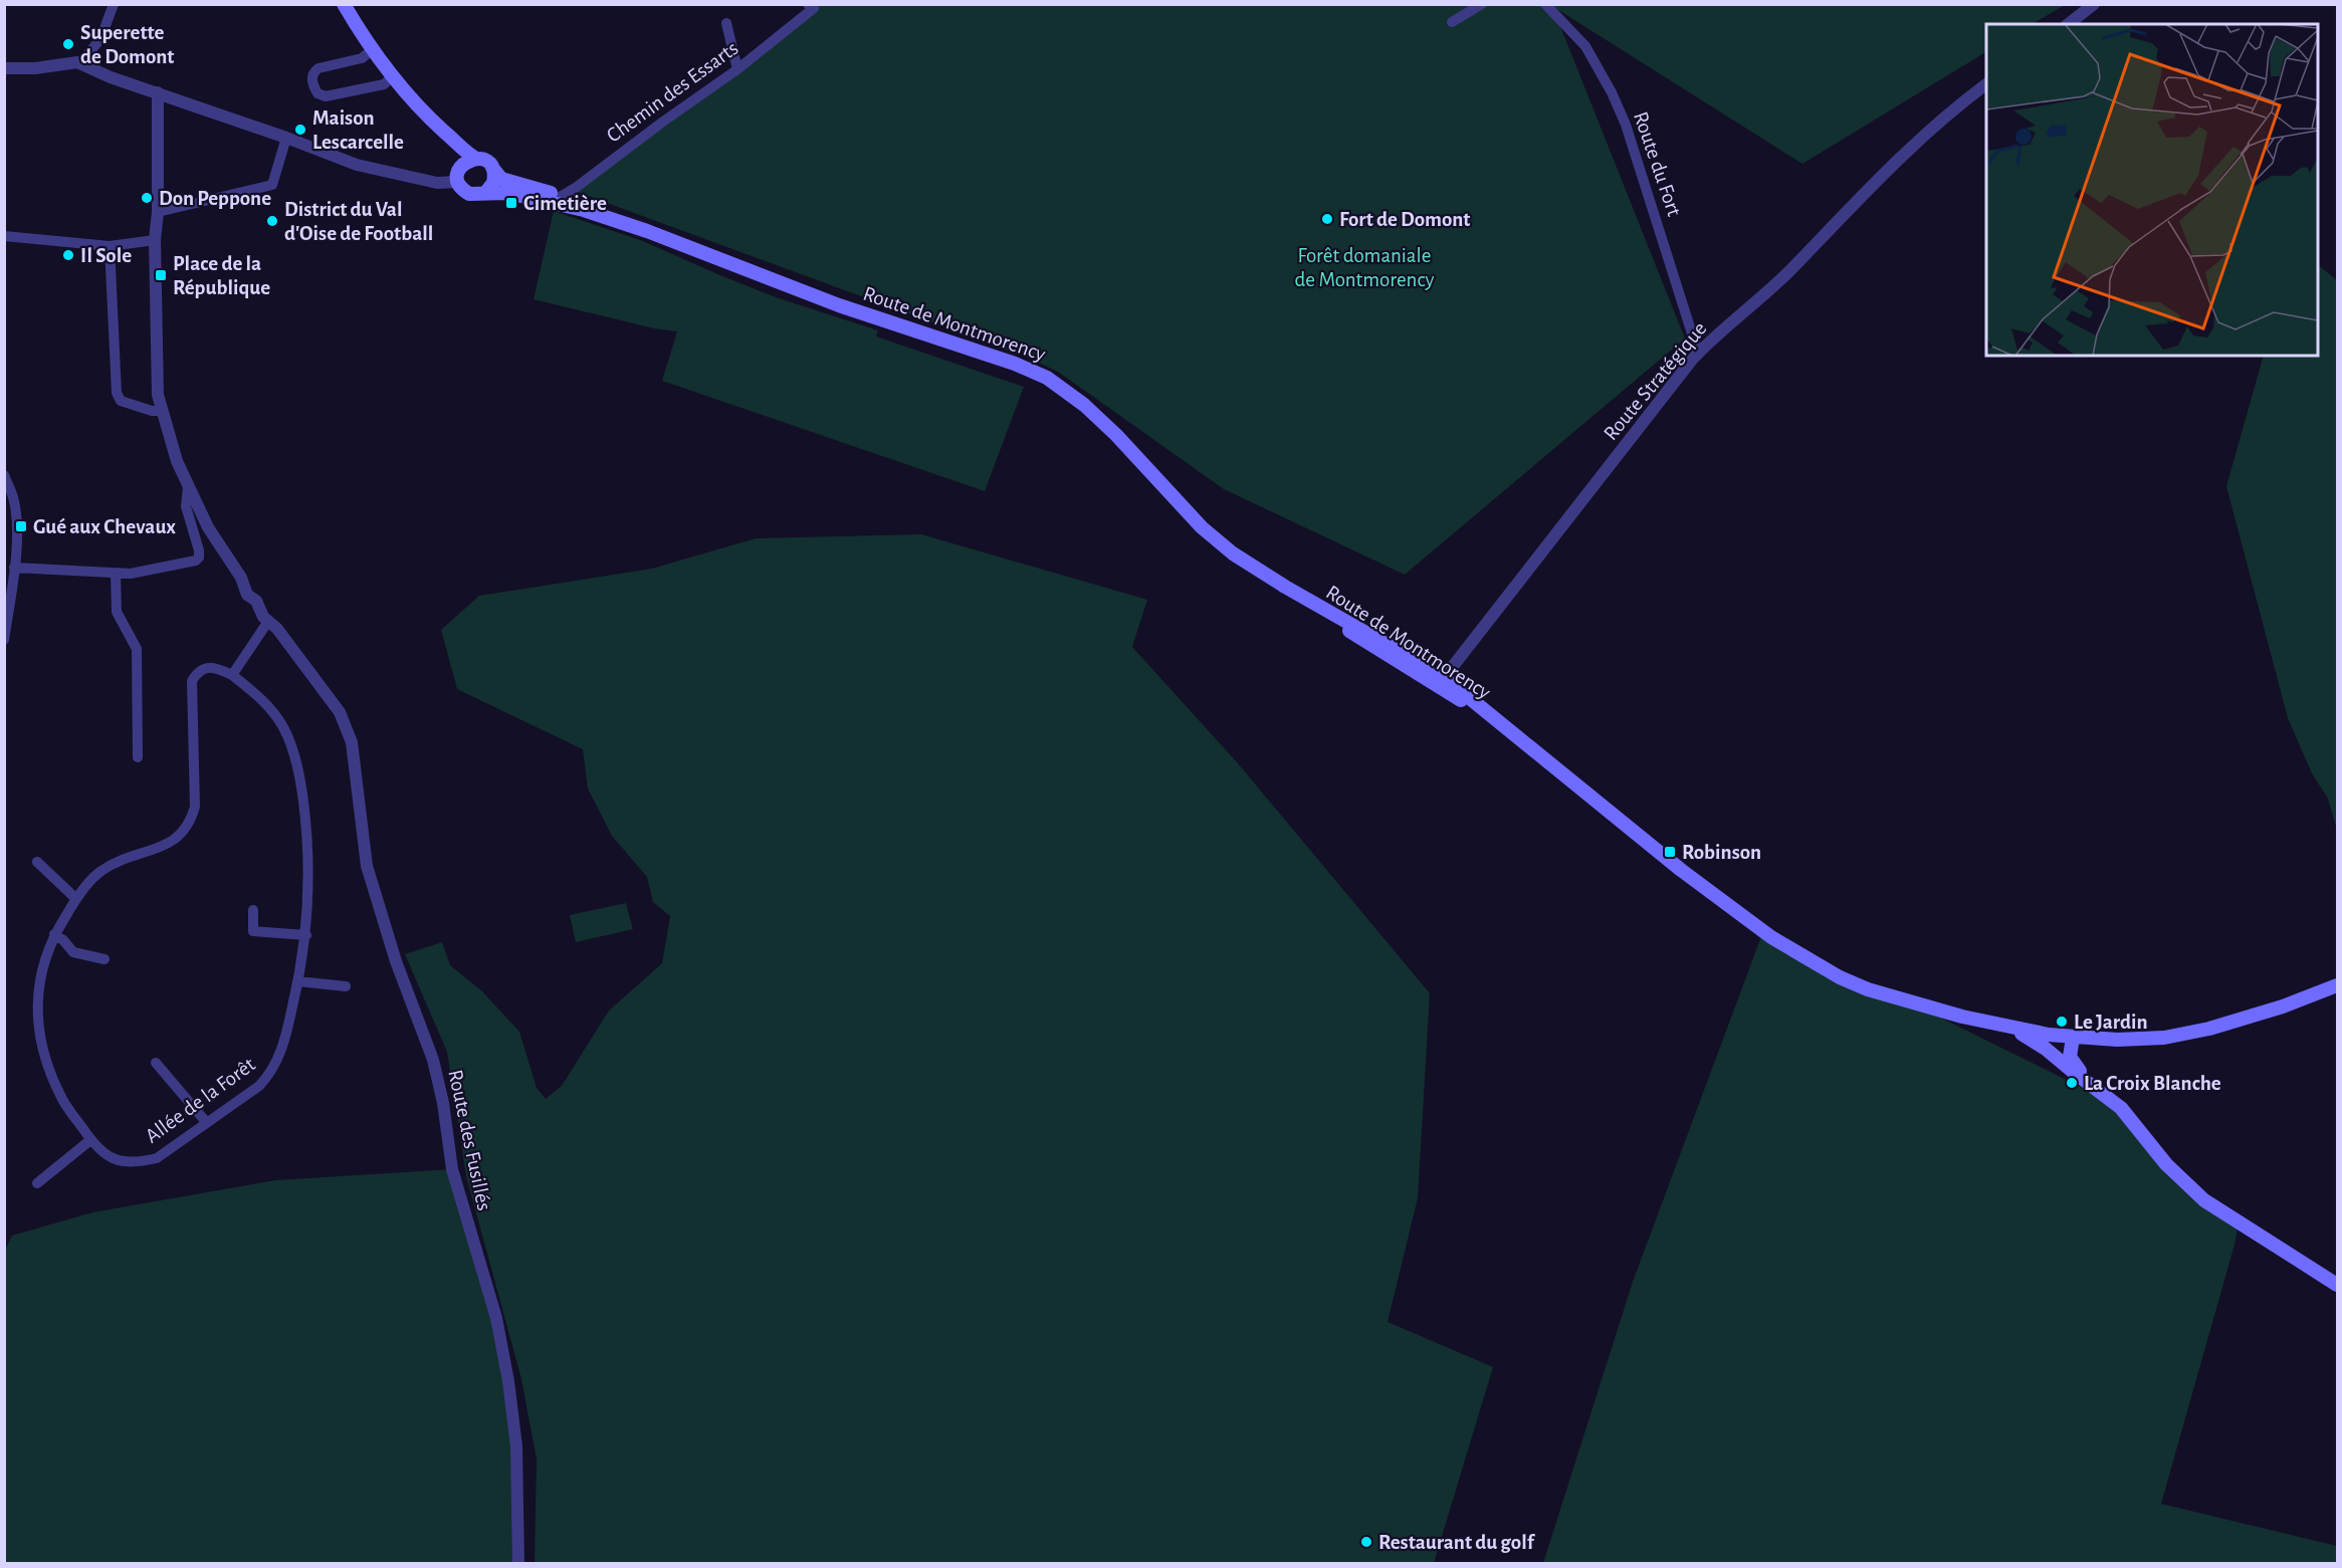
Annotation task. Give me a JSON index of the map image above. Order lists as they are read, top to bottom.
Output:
{
  "streets": {
    "main road": ["Route de Montmorency"],
    "street": [
      "Chemin des Essarts",
      "Route du Fort",
      "Route Stratégique",
      "Allée de la Forêt",
      "Route des Fusillés"
    ]
  },
  "crossings": [
    ["Chemin des Essarts", "Route de Montmorency"],
    ["Route du Fort", "Route Stratégique"],
    ["Route de Montmorency", "Route Stratégique"]
  ],
  "parks": ["Forêt domaniale de Montmorency"],
  "places": {
    "other": [
      "Superette de Domont",
      "Maison Lescarcelle",
      "Don Peppone",
      "Fort de Domont",
      "District du Val d'Oise de Football",
      "Il Sole",
      "Le Jardin",
      "La Croix Blanche",
      "Restaurant du golf"
    ],
    "transit": [
      "Cimetière",
      "Place de la République",
      "Gué aux Chevaux",
      "Robinson"
    ]
  }
}
